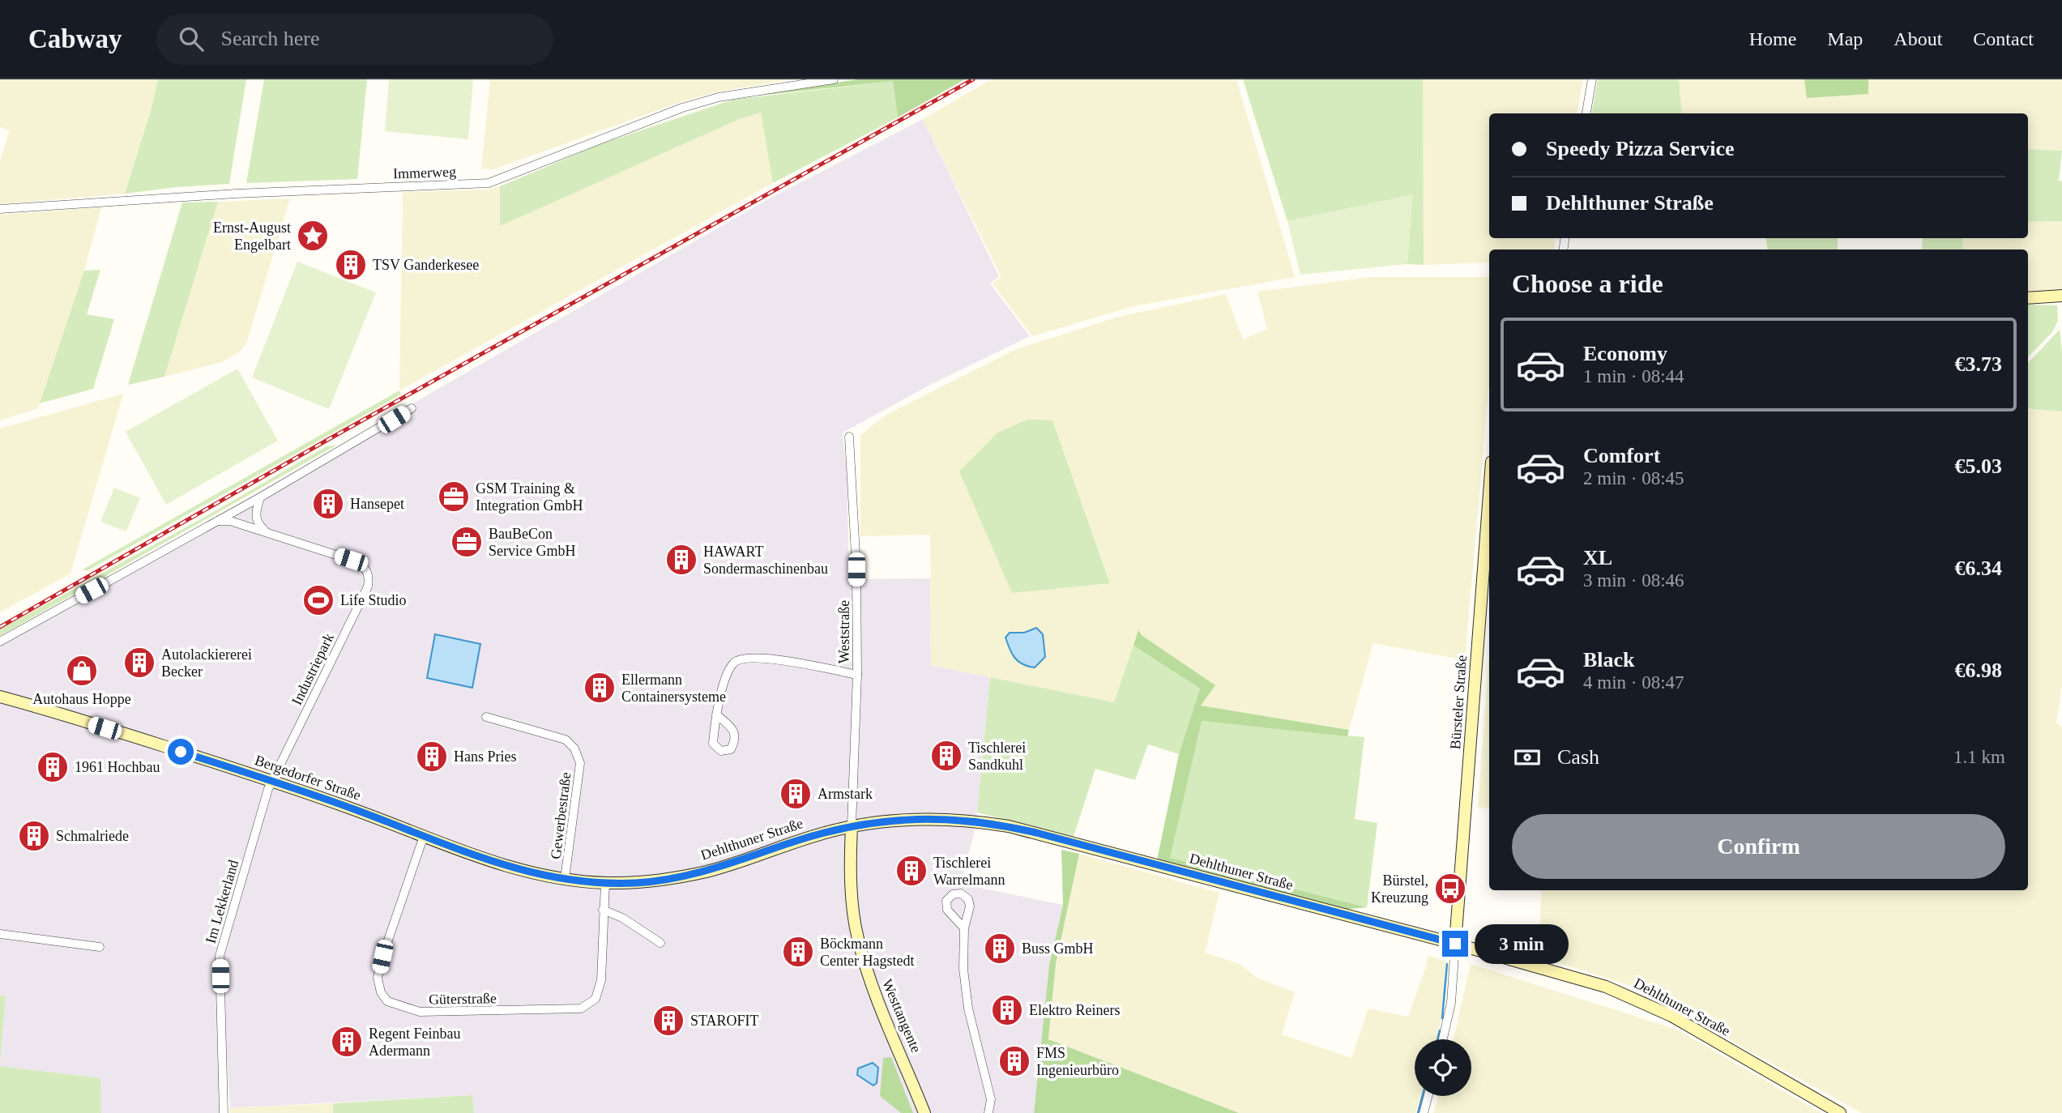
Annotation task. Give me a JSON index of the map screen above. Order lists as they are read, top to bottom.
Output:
{
  "streets": {
    "street": [
      "Immerweg",
      "Weststraße",
      "Industriepark",
      "Bürsteler Straße",
      "Bergedorfer Straße",
      "Gewerbestraße",
      "Dehlthuner Straße",
      "Im Lekkerland",
      "Güterstraße",
      "Westtangente"
    ]
  },
  "crossings": [
    ["Weststraße", "Dehlthuner Straße"],
    ["Weststraße", "Westtangente"],
    ["Industriepark", "Bergedorfer Straße"],
    ["Industriepark", "Im Lekkerland"],
    ["Bürsteler Straße", "Dehlthuner Straße"],
    ["Bergedorfer Straße", "Gewerbestraße"],
    ["Bergedorfer Straße", "Dehlthuner Straße"],
    ["Bergedorfer Straße", "Im Lekkerland"],
    ["Bergedorfer Straße", "Güterstraße"],
    ["Dehlthuner Straße", "Güterstraße"],
    ["Dehlthuner Straße", "Westtangente"]
  ],
  "places": {
    "place": ["Ernst-August Engelbart"],
    "building": [
      "TSV Ganderkesee",
      "Hansepet",
      "HAWART Sondermaschinenbau",
      "Autolackiererei Becker",
      "Ellermann Containersysteme",
      "Tischlerei Sandkuhl",
      "Hans Pries",
      "1961 Hochbau",
      "Armstark",
      "Schmalriede",
      "Tischlerei Warrelmann",
      "Buss GmbH",
      "Böckmann Center Hagstedt",
      "Elektro Reiners",
      "STAROFIT",
      "Regent Feinbau Adermann",
      "FMS Ingenieurbüro"
    ],
    "office": ["GSM Training & Integration GmbH", "BauBeCon Service GmbH"],
    "sports": ["Life Studio"],
    "shop": ["Autohaus Hoppe"],
    "bus stop": ["Bürstel, Kreuzung"]
  },
  "page": {
    "header": "Cabway",
    "search": "Search here",
    "nav": [
      "Home",
      "Map",
      "About",
      "Contact"
    ],
    "banner": ["Speedy Pizza Service", "Dehlthuner Straße"],
    "heading": "Choose a ride",
    "list": [
      {
        "name": "Economy",
        "note": "1 min · 08:44",
        "value": "€3.73"
      },
      {
        "name": "Comfort",
        "note": "2 min · 08:45",
        "value": "€5.03"
      },
      {
        "name": "XL",
        "note": "3 min · 08:46",
        "value": "€6.34"
      },
      {
        "name": "Black",
        "note": "4 min · 08:47",
        "value": "€6.98"
      }
    ],
    "pay": ["Cash", "1.1 km"],
    "buttons": "Confirm",
    "bubble": "3 min"
  }
}
